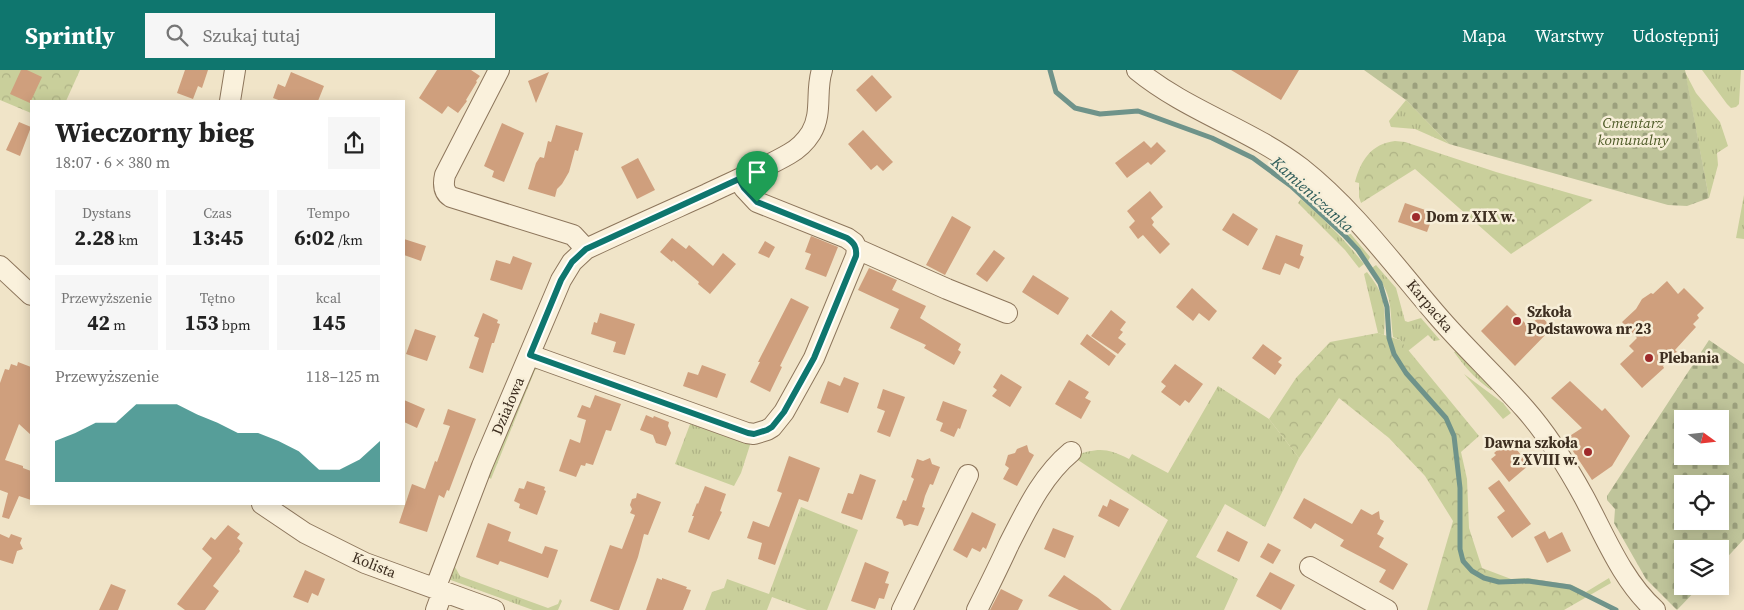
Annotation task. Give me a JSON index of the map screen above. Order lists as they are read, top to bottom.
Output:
{
  "streets": {
    "street": ["Karpacka", "Działowa", "Kolista"]
  },
  "crossings": [
    ["Działowa", "Kolista"]
  ],
  "water": ["Kamieniczanka"],
  "parks": ["Cmentarz komunalny"],
  "places": [
    "Dom z XIX w.",
    "Szkoła Podstawowa nr 23",
    "Plebania",
    "Dawna szkoła z XVIII w."
  ],
  "north": "right",
  "page": {
    "header": "Sprintly",
    "search": "Szukaj tutaj",
    "nav": ["Mapa", "Warstwy", "Udostępnij"],
    "heading": ["Wieczorny bieg", "18:07 · 6 × 380 m"],
    "stats": [
      ["Dystans", "2.28 km"],
      ["Czas", "13:45"],
      ["Tempo", "6:02 /km"],
      ["Przewyższenie", "42 m"],
      ["Tętno", "153 bpm"],
      ["kcal", "145"]
    ],
    "chart": ["Przewyższenie", "118–125 m"]
  }
}
